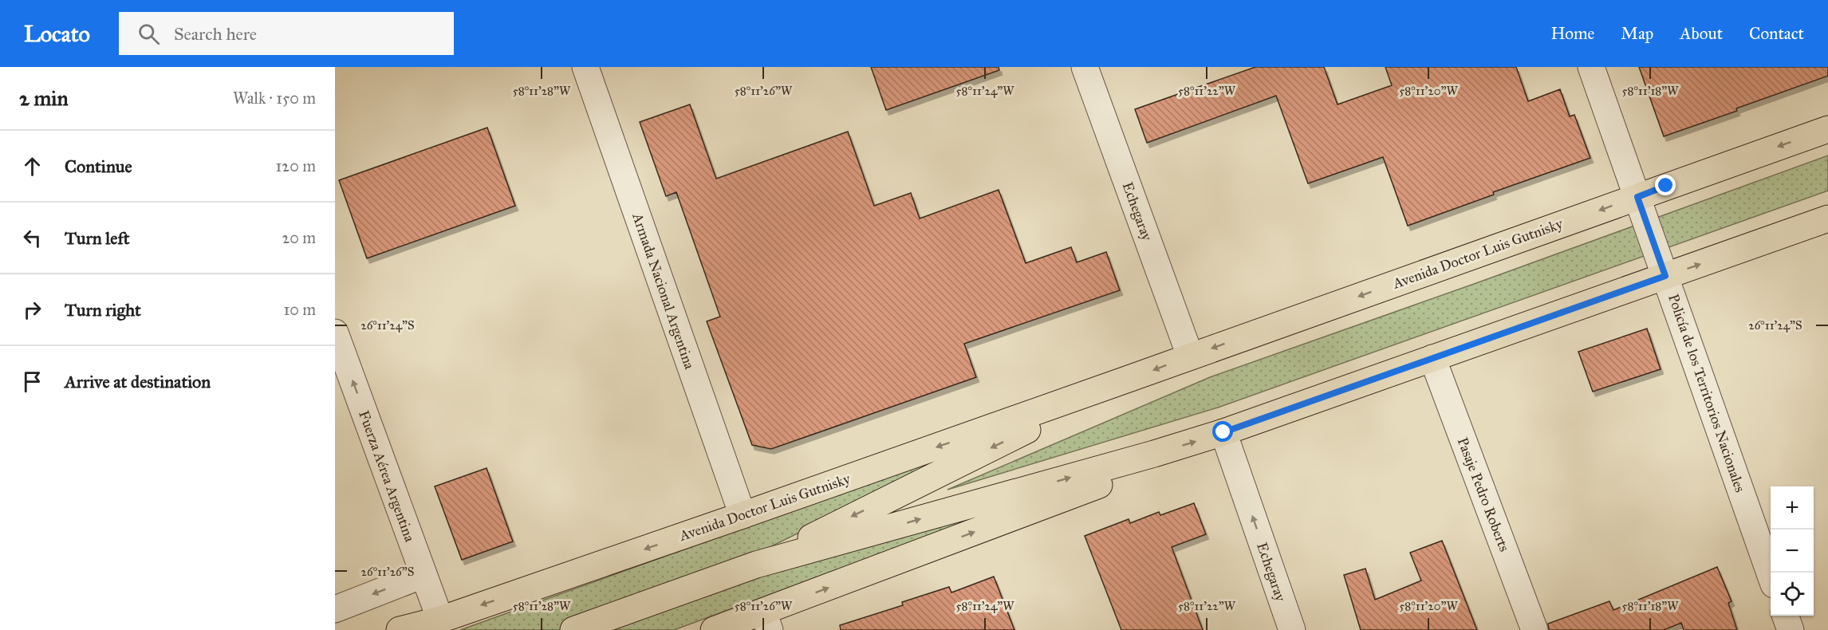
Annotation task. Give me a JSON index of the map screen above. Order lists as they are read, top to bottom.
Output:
{
  "streets": {
    "main road": ["Avenida Doctor Luis Gutnisky"],
    "street": [
      "Echegaray",
      "Armada Nacional Argentina",
      "Policía de los Territorios Nacionales",
      "Fuerza Aérea Argentina",
      "Pasaje Pedro Roberts"
    ]
  },
  "crossings": [
    ["Echegaray", "Avenida Doctor Luis Gutnisky"],
    ["Avenida Doctor Luis Gutnisky", "Armada Nacional Argentina"],
    ["Avenida Doctor Luis Gutnisky", "Policía de los Territorios Nacionales"],
    ["Avenida Doctor Luis Gutnisky", "Fuerza Aérea Argentina"],
    ["Avenida Doctor Luis Gutnisky", "Pasaje Pedro Roberts"]
  ],
  "one_way": ["Echegaray", "Fuerza Aérea Argentina"],
  "page": {
    "header": "Locato",
    "search": "Search here",
    "nav": [
      "Home",
      "Map",
      "About",
      "Contact"
    ],
    "heading": ["2 min", "Walk · 150 m"],
    "list": [
      ["Continue", "120 m"],
      ["Turn left", "20 m"],
      ["Turn right", "10 m"],
      "Arrive at destination"
    ],
    "map_buttons": ["+", "−"]
  },
  "coordinates": [
    "58°11'28\"W",
    "58°11'26\"W",
    "58°11'24\"W",
    "58°11'22\"W",
    "58°11'20\"W",
    "58°11'18\"W",
    "26°11'24\"S",
    "26°11'26\"S"
  ]
}
